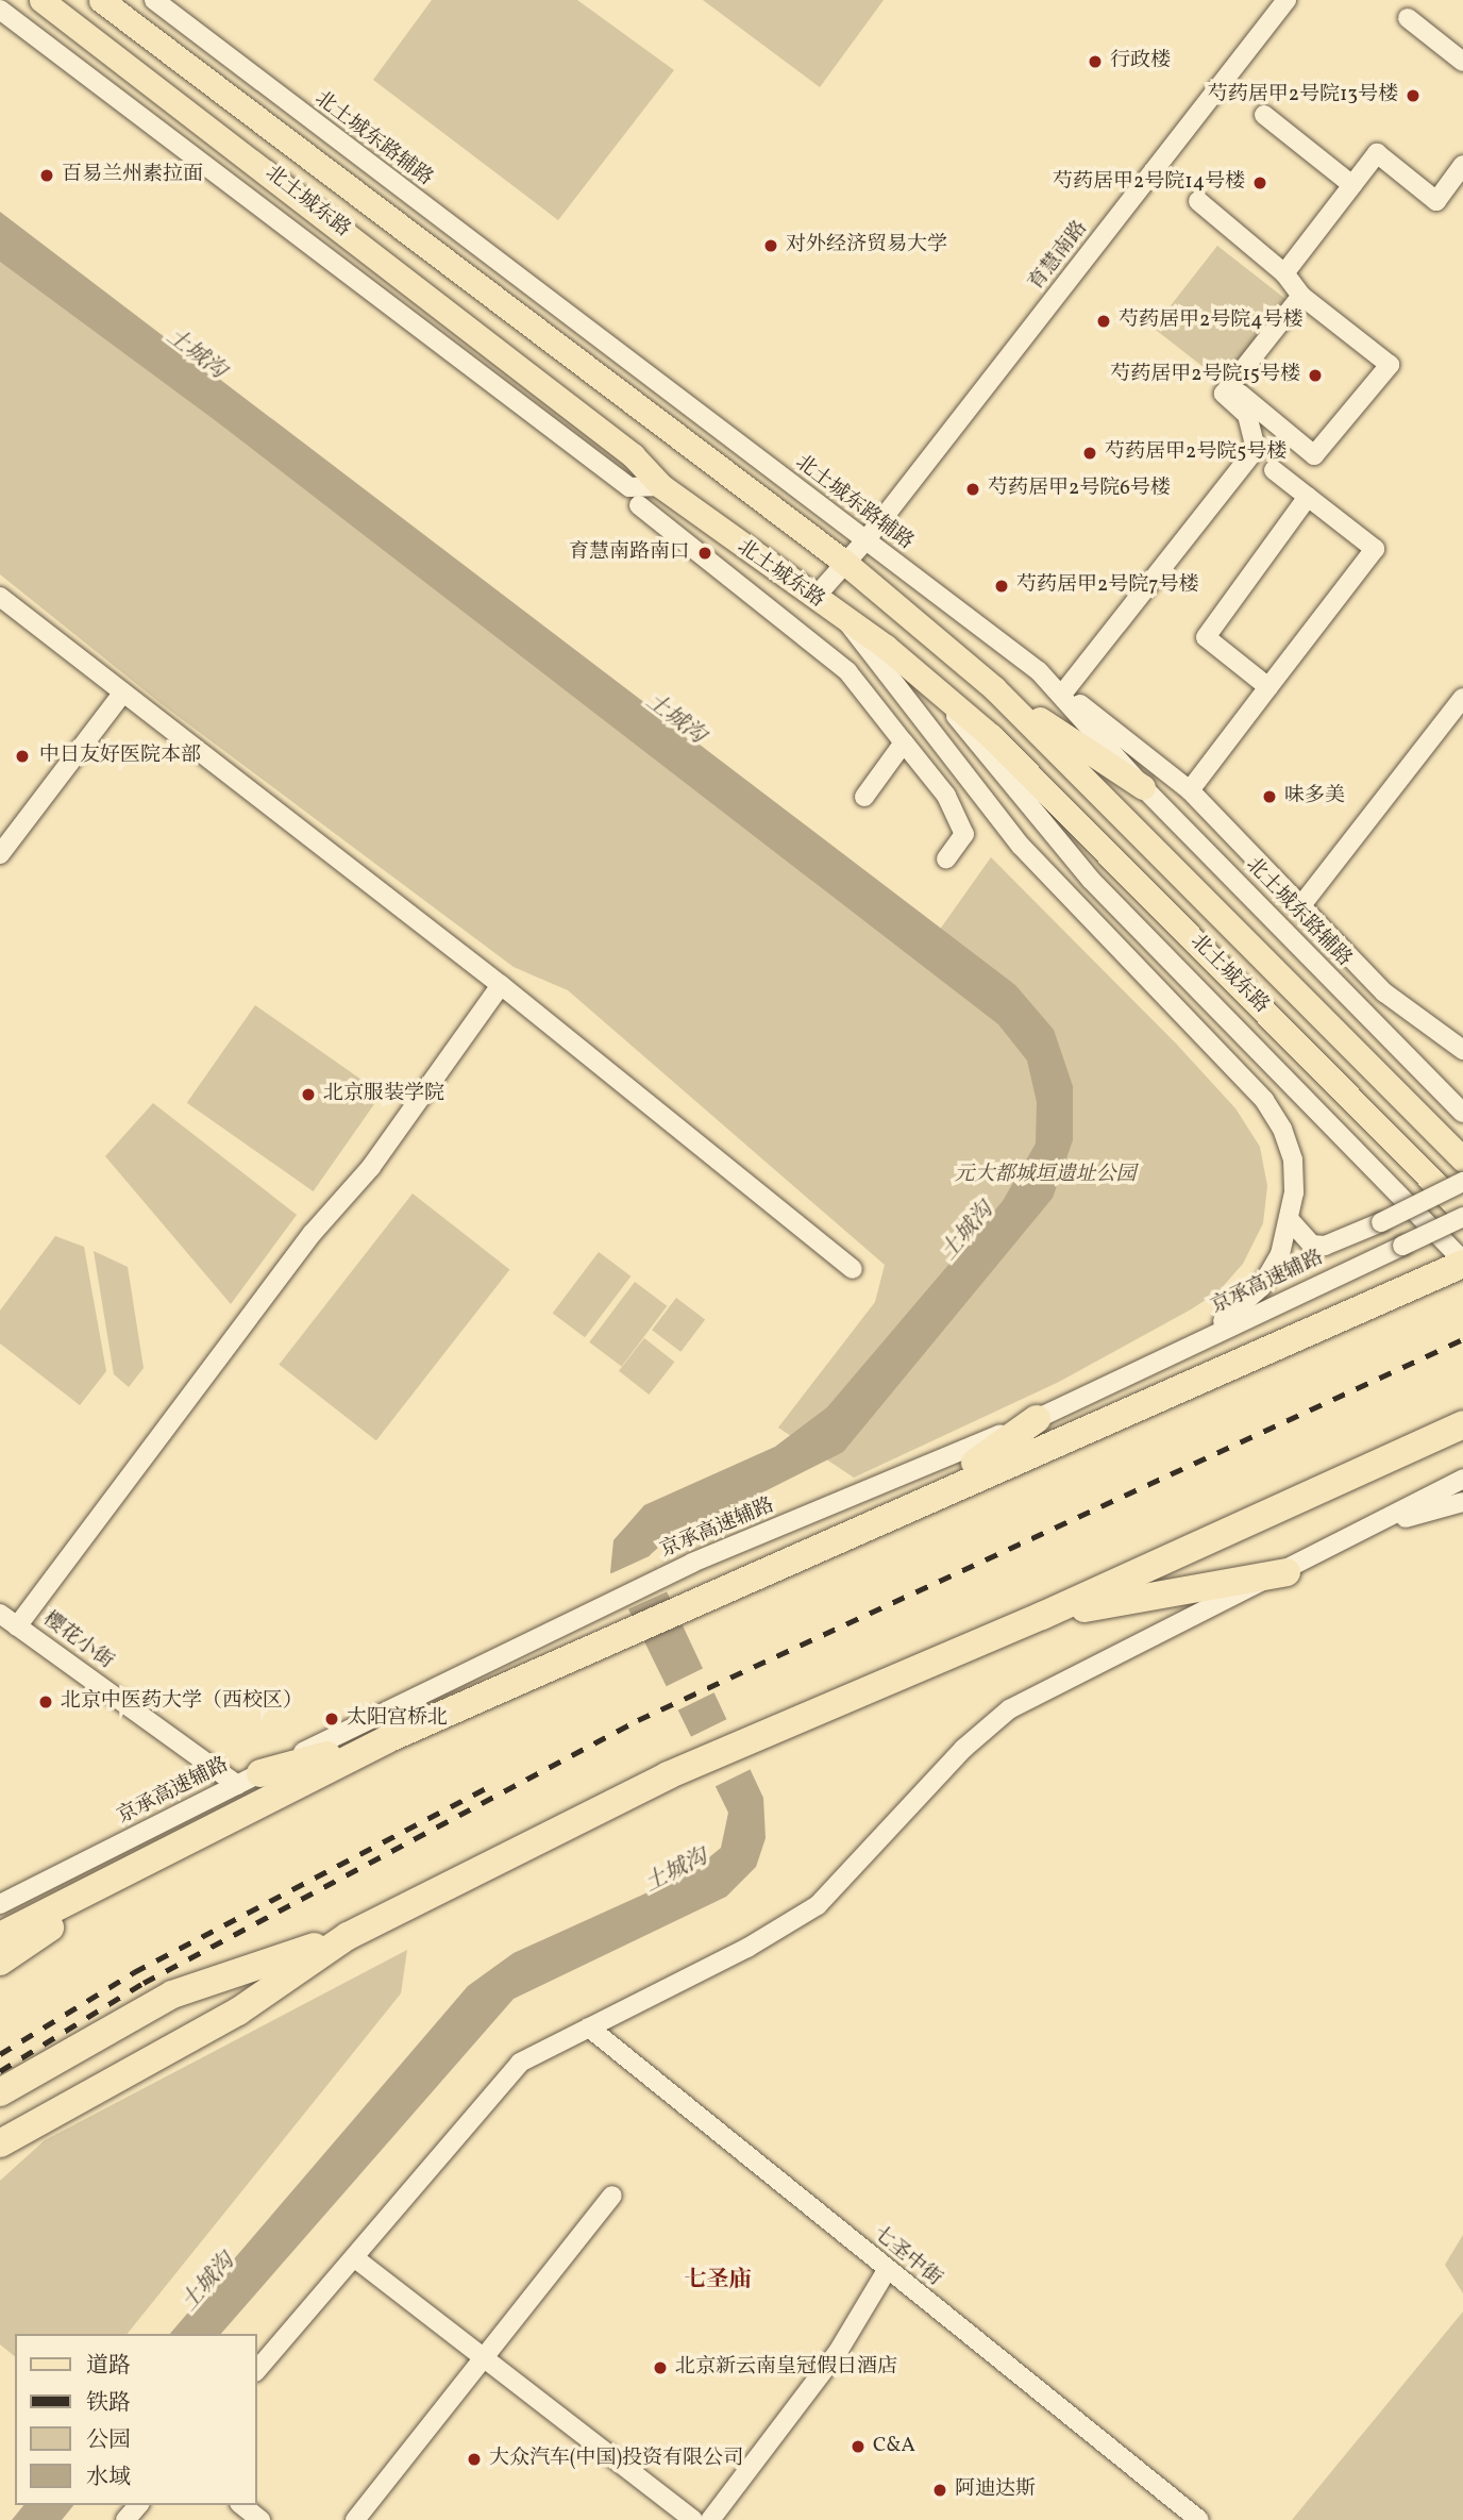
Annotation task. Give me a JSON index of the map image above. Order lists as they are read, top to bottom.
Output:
{
  "streets": {
    "main road": ["北土城东路"],
    "street": [
      "北土城东路辅路",
      "育慧南路",
      "京承高速辅路",
      "樱花小街",
      "七圣中街"
    ]
  },
  "crossings": [
    ["北土城东路辅路", "育慧南路"],
    ["北土城东路", "育慧南路"],
    ["京承高速辅路", "樱花小街"]
  ],
  "districts": ["七圣庙"],
  "water": ["土城沟"],
  "parks": ["元大都城垣遗址公园"],
  "places": [
    "行政楼",
    "芍药居甲2号院13号楼",
    "百易兰州素拉面",
    "芍药居甲2号院14号楼",
    "对外经济贸易大学",
    "芍药居甲2号院4号楼",
    "芍药居甲2号院15号楼",
    "芍药居甲2号院5号楼",
    "芍药居甲2号院6号楼",
    "育慧南路南口",
    "芍药居甲2号院7号楼",
    "中日友好医院本部",
    "味多美",
    "北京服装学院",
    "北京中医药大学（西校区）",
    "太阳宫桥北",
    "北京新云南皇冠假日酒店",
    "C&A",
    "大众汽车(中国)投资有限公司",
    "阿迪达斯"
  ],
  "legend": [
    "道路",
    "铁路",
    "公园",
    "水域"
  ]
}
